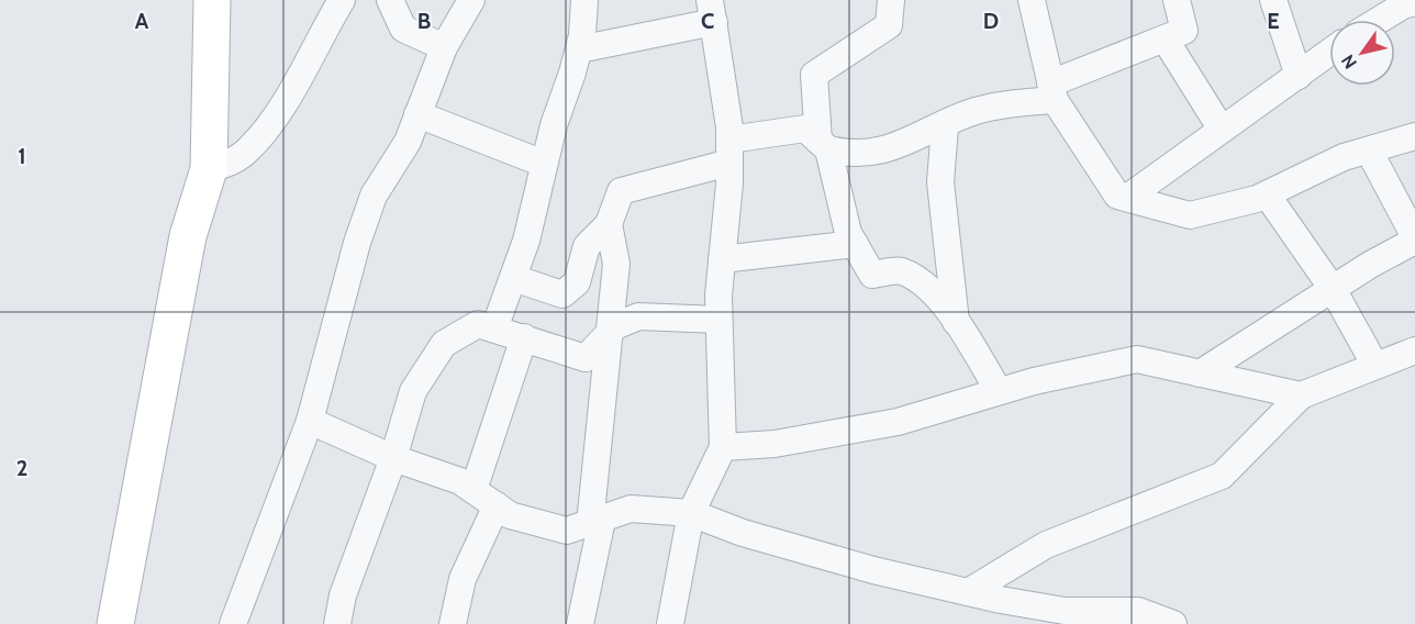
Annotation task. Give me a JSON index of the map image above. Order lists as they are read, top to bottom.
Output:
{
  "north": "bottom left",
  "grid": {
    "columns": [
      "A",
      "B",
      "C",
      "D",
      "E"
    ],
    "rows": ["1", "2"]
  }
}
